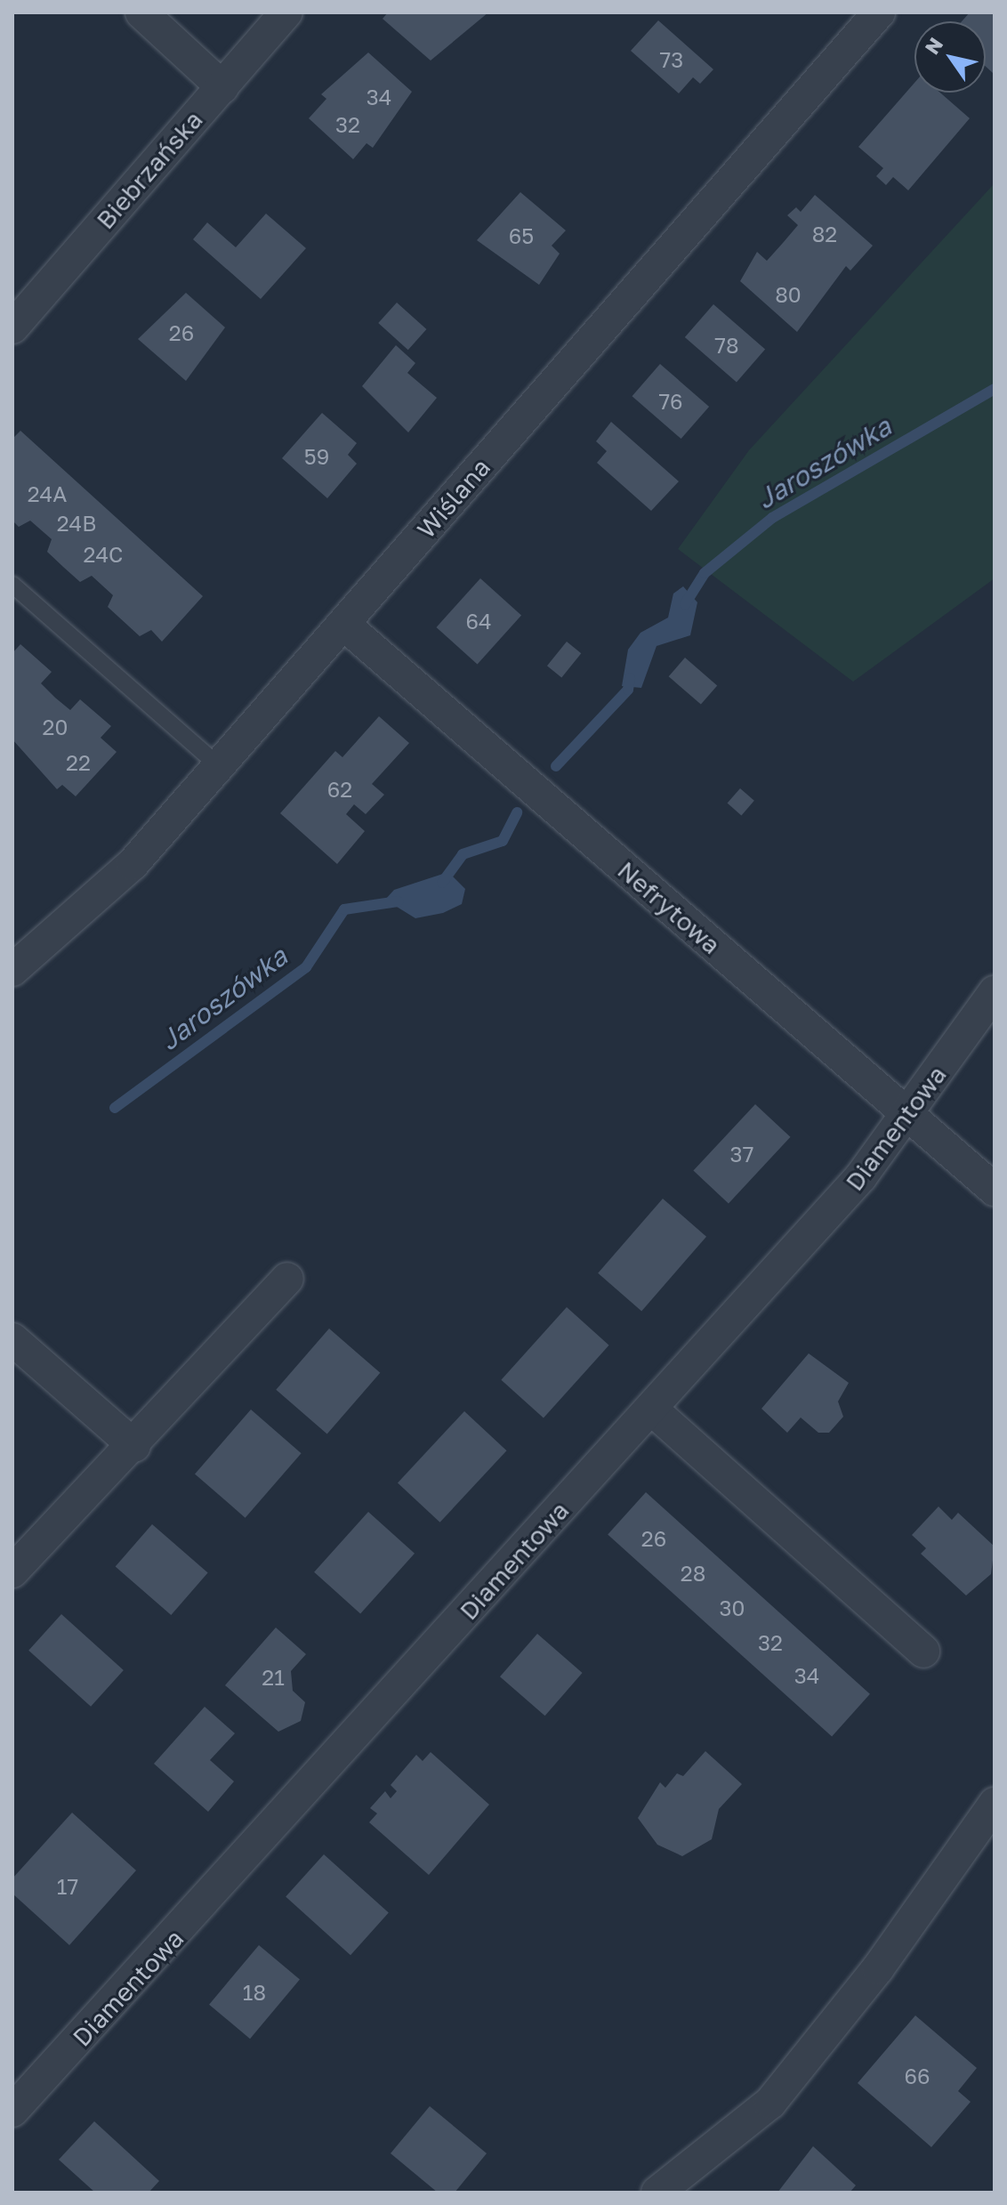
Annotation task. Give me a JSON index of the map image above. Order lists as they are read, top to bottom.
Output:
{
  "streets": {
    "street": [
      "Biebrzańska",
      "Wiślana",
      "Nefrytowa",
      "Diamentowa"
    ]
  },
  "crossings": [
    ["Wiślana", "Nefrytowa"],
    ["Nefrytowa", "Diamentowa"]
  ],
  "water": ["Jaroszówka"],
  "house_numbers": [
    "73",
    "34",
    "32",
    "82",
    "65",
    "80",
    "26",
    "78",
    "76",
    "59",
    "24A",
    "24B",
    "24C",
    "64",
    "20",
    "22",
    "62",
    "37",
    "26",
    "28",
    "30",
    "32",
    "34",
    "21",
    "17",
    "18",
    "66"
  ],
  "north": "top left"
}
